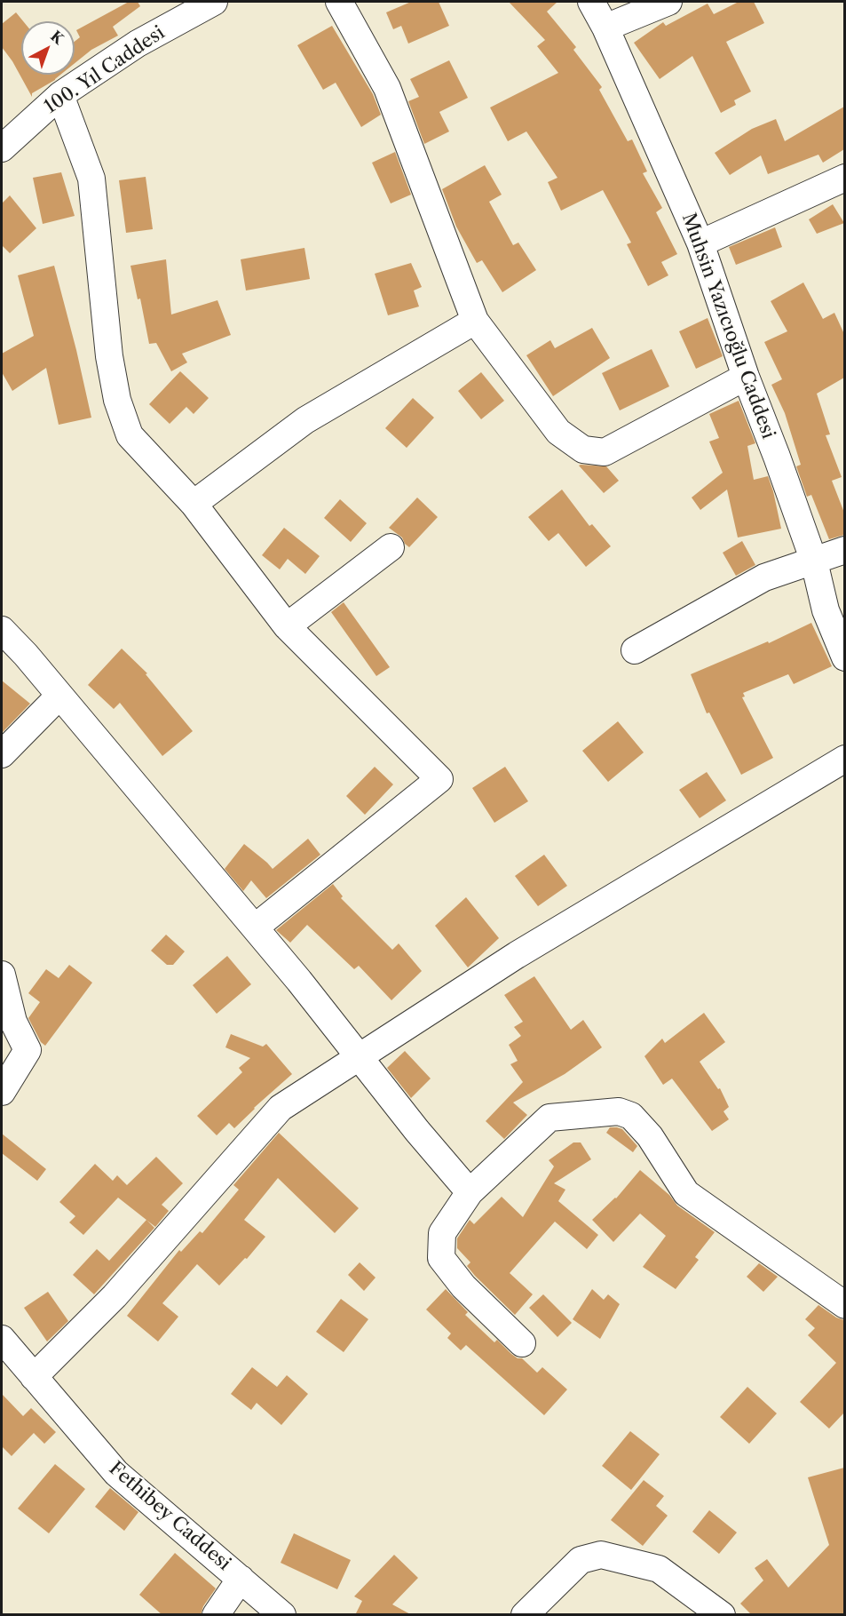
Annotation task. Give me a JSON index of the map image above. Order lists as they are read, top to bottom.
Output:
{
  "streets": {
    "street": ["100. Yıl Caddesi", "Muhsin Yazıcıoğlu Caddesi", "Fethibey Caddesi"]
  },
  "north": "top right"
}
